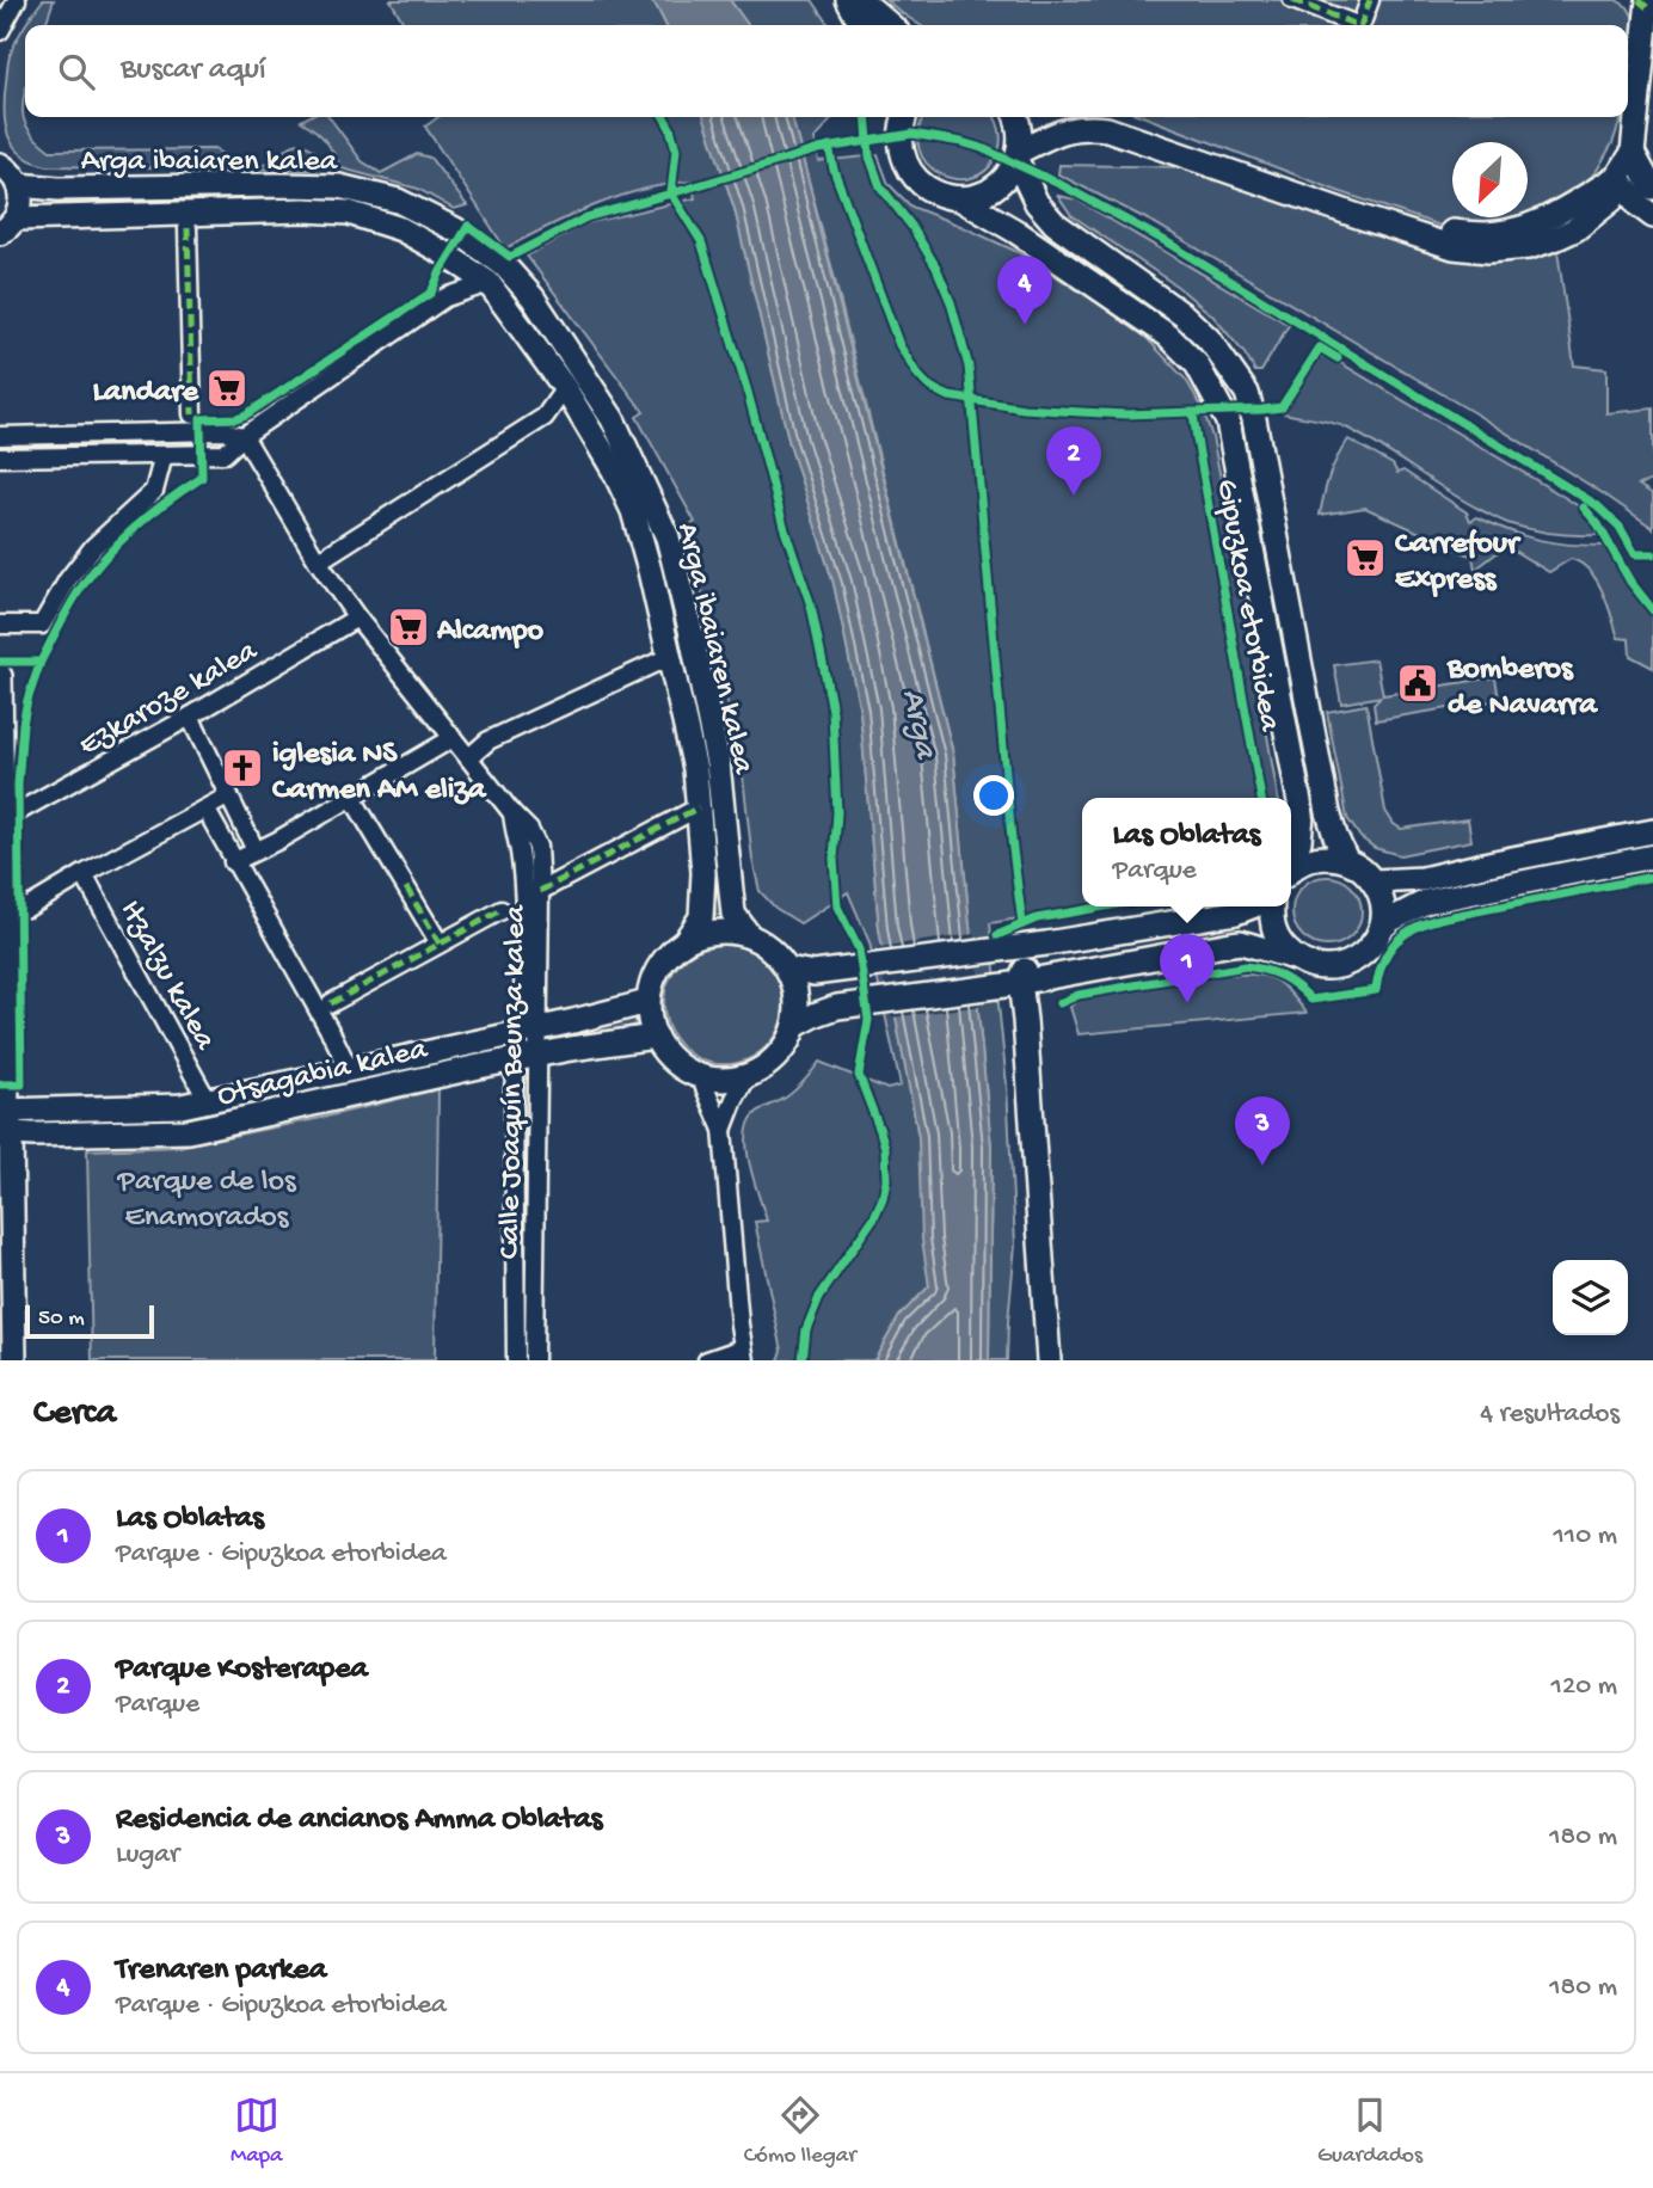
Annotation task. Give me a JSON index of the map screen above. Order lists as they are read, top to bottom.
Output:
{
  "streets": {
    "street": [
      "Arga ibaiaren kalea",
      "Gipuzkoa etorbidea",
      "Ezkaroze kalea",
      "Itzalzu kalea",
      "Otsagabia kalea",
      "Calle Joaquín Beunza kalea"
    ]
  },
  "crossings": [
    ["Arga ibaiaren kalea", "Otsagabia kalea"],
    ["Ezkaroze kalea", "Calle Joaquín Beunza kalea"],
    ["Itzalzu kalea", "Otsagabia kalea"],
    ["Otsagabia kalea", "Calle Joaquín Beunza kalea"]
  ],
  "water": ["Arga"],
  "parks": ["Parque de los Enamorados"],
  "places": {
    "supermarket": ["Landare", "Carrefour Express", "Alcampo"],
    "public building": ["Bomberos de Navarra"],
    "church": ["iglesia NS Carmen AM eliza"]
  },
  "scale_bar": "50 m",
  "north": "bottom left",
  "page": {
    "search": "Buscar aquí",
    "pins": [
      "4",
      "2",
      "1",
      "3"
    ],
    "popup": ["Las Oblatas", "Parque"],
    "scale": "50 m",
    "heading": ["Cerca", "4 resultados"],
    "list": [
      {
        "mark": "1",
        "name": "Las Oblatas",
        "note": "Parque · Gipuzkoa etorbidea",
        "value": "110 m"
      },
      {
        "mark": "2",
        "name": "Parque Kosterapea",
        "note": "Parque",
        "value": "120 m"
      },
      {
        "mark": "3",
        "name": "Residencia de ancianos Amma Oblatas",
        "note": "Lugar",
        "value": "180 m"
      },
      {
        "mark": "4",
        "name": "Trenaren parkea",
        "note": "Parque · Gipuzkoa etorbidea",
        "value": "180 m"
      }
    ],
    "nav": ["Mapa", "Cómo llegar", "Guardados"]
  }
}
